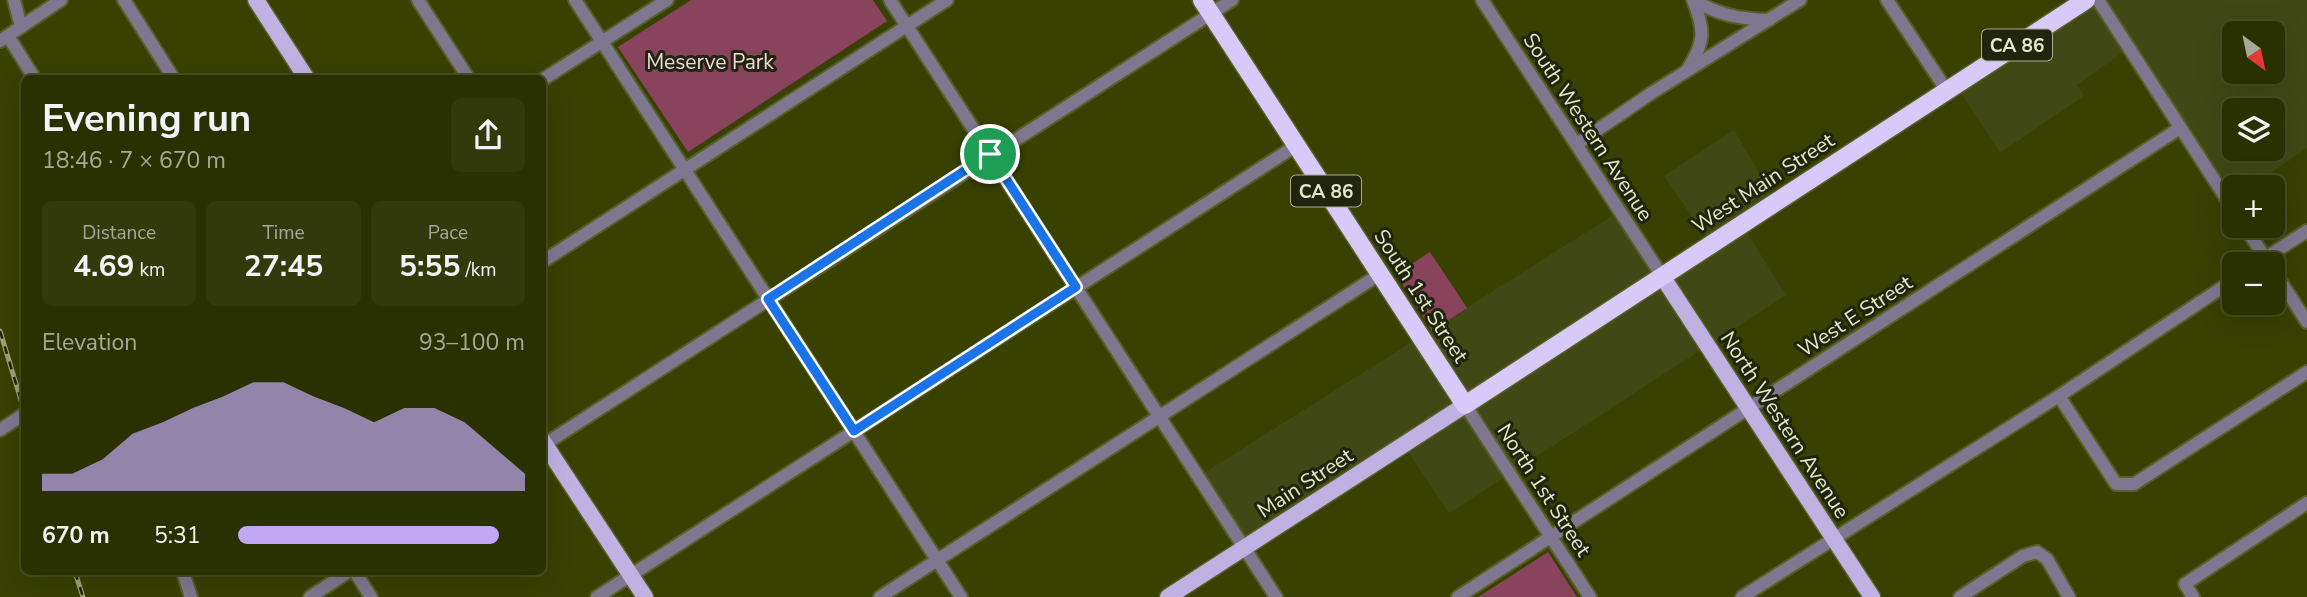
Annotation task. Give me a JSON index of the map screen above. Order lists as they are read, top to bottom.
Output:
{
  "streets": {
    "highway": ["CA 86", "West Main Street", "South 1st Street"],
    "main road": ["North Western Avenue", "Main Street"],
    "street": ["South Western Avenue", "West E Street", "North 1st Street"]
  },
  "crossings": [
    ["South Western Avenue", "West Main Street"],
    ["South Western Avenue", "North Western Avenue"],
    ["West Main Street", "South 1st Street"],
    ["West Main Street", "North Western Avenue"],
    ["West Main Street", "Main Street"],
    ["West Main Street", "North 1st Street"],
    ["South 1st Street", "Main Street"],
    ["South 1st Street", "North 1st Street"],
    ["West E Street", "North Western Avenue"],
    ["West E Street", "North 1st Street"],
    ["Main Street", "North 1st Street"]
  ],
  "parks": ["Meserve Park"],
  "north": "bottom right",
  "page": {
    "map_buttons": ["+", "−"],
    "heading": ["Evening run", "18:46 · 7 × 670 m"],
    "stats": [
      ["Distance", "4.69 km"],
      ["Time", "27:45"],
      ["Pace", "5:55 /km"]
    ],
    "chart": ["Elevation", "93–100 m"],
    "list": [
      {
        "name": "670 m",
        "note": "5:31"
      }
    ]
  }
}
